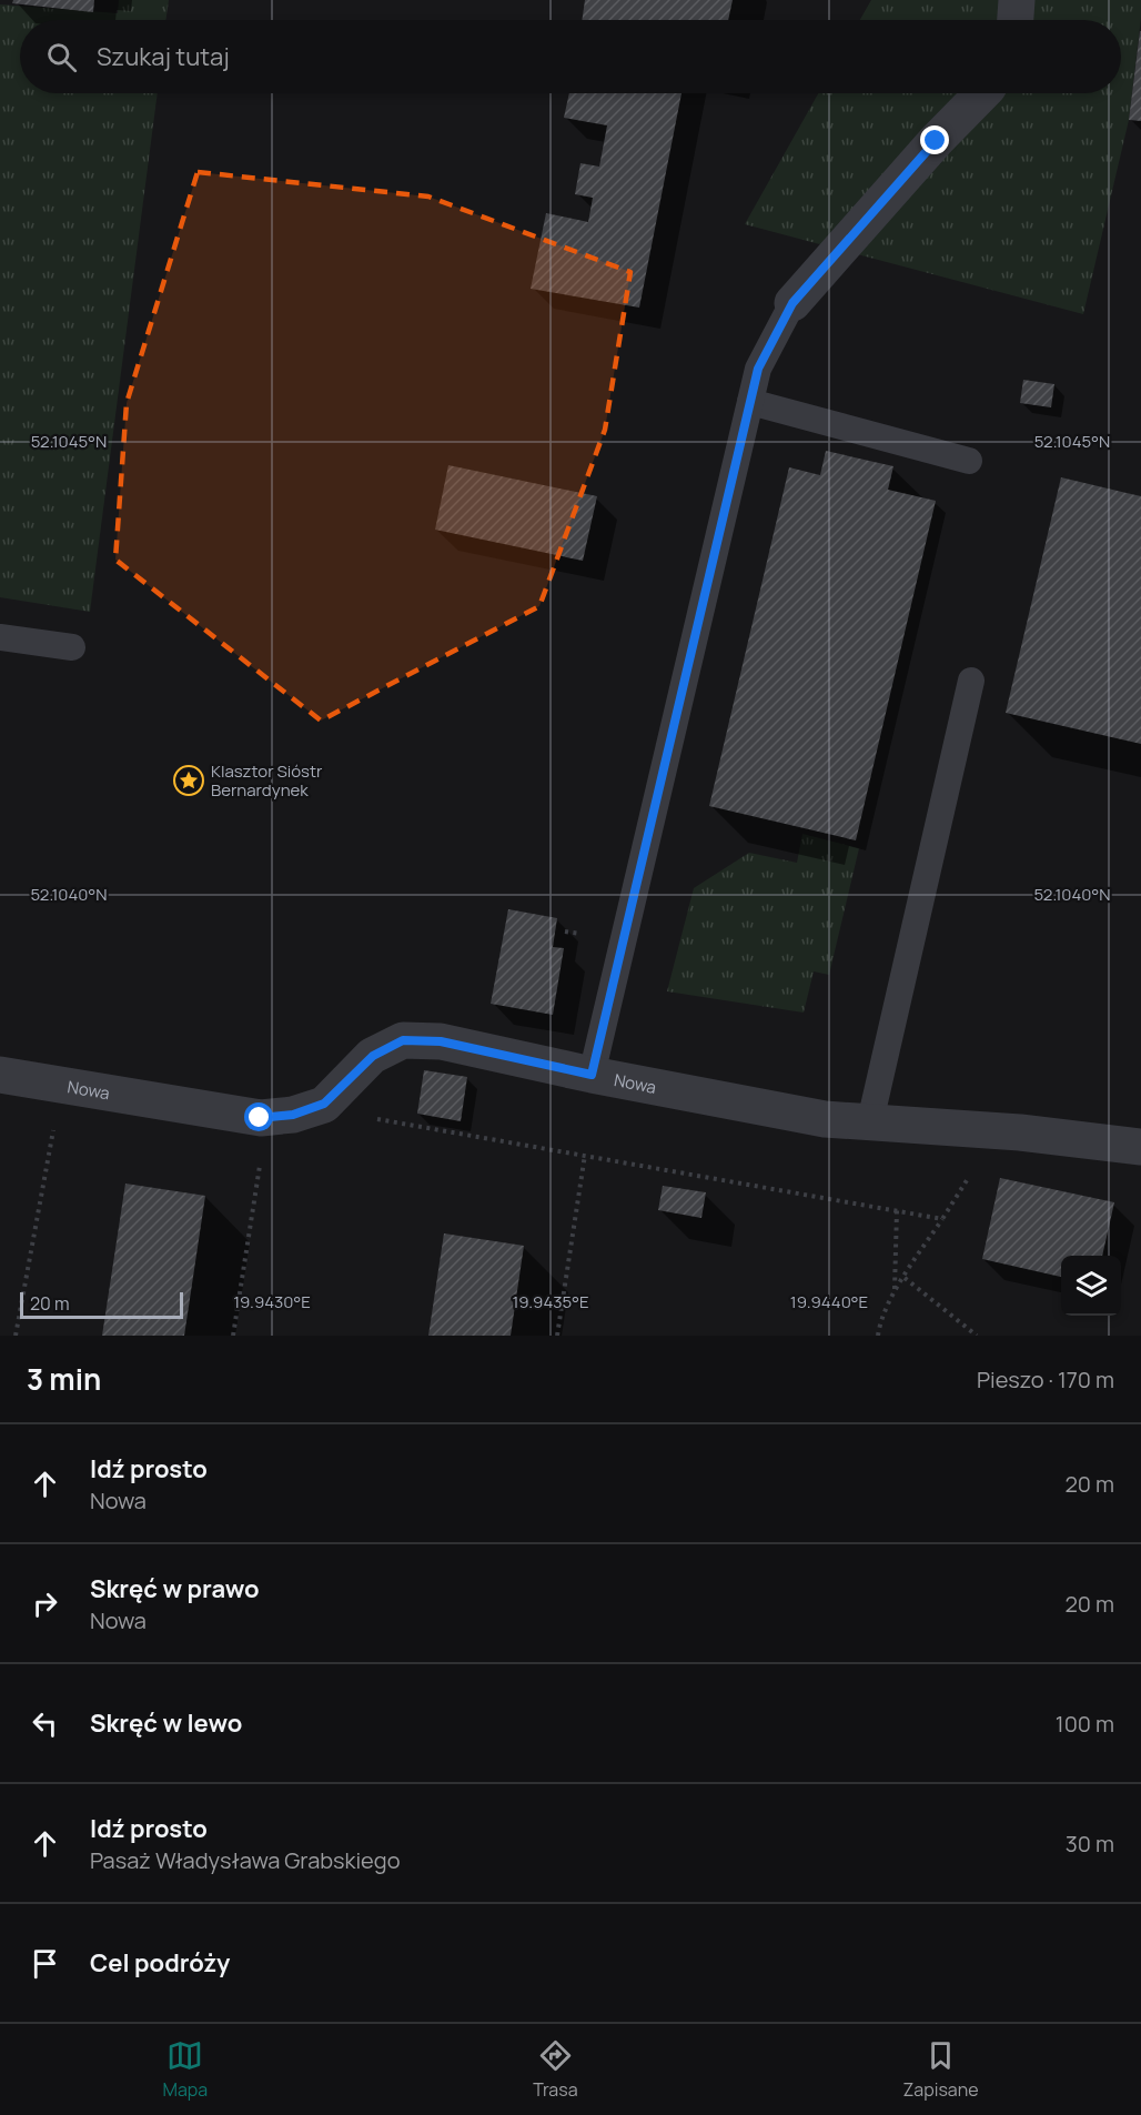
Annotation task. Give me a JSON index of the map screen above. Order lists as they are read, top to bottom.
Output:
{
  "streets": {
    "street": ["Nowa"]
  },
  "places": {
    "place": ["Klasztor Sióstr Bernardynek"]
  },
  "scale_bar": "20 m",
  "page": {
    "search": "Szukaj tutaj",
    "scale": "20 m",
    "heading": ["3 min", "Pieszo · 170 m"],
    "list": [
      ["Idź prosto", "Nowa", "20 m"],
      ["Skręć w prawo", "Nowa", "20 m"],
      ["Skręć w lewo", "100 m"],
      ["Idź prosto", "Pasaż Władysława Grabskiego", "30 m"],
      "Cel podróży"
    ],
    "nav": ["Mapa", "Trasa", "Zapisane"]
  },
  "coordinates": [
    "52.1045°N",
    "52.1040°N",
    "19.9430°E",
    "19.9435°E",
    "19.9440°E"
  ]
}
